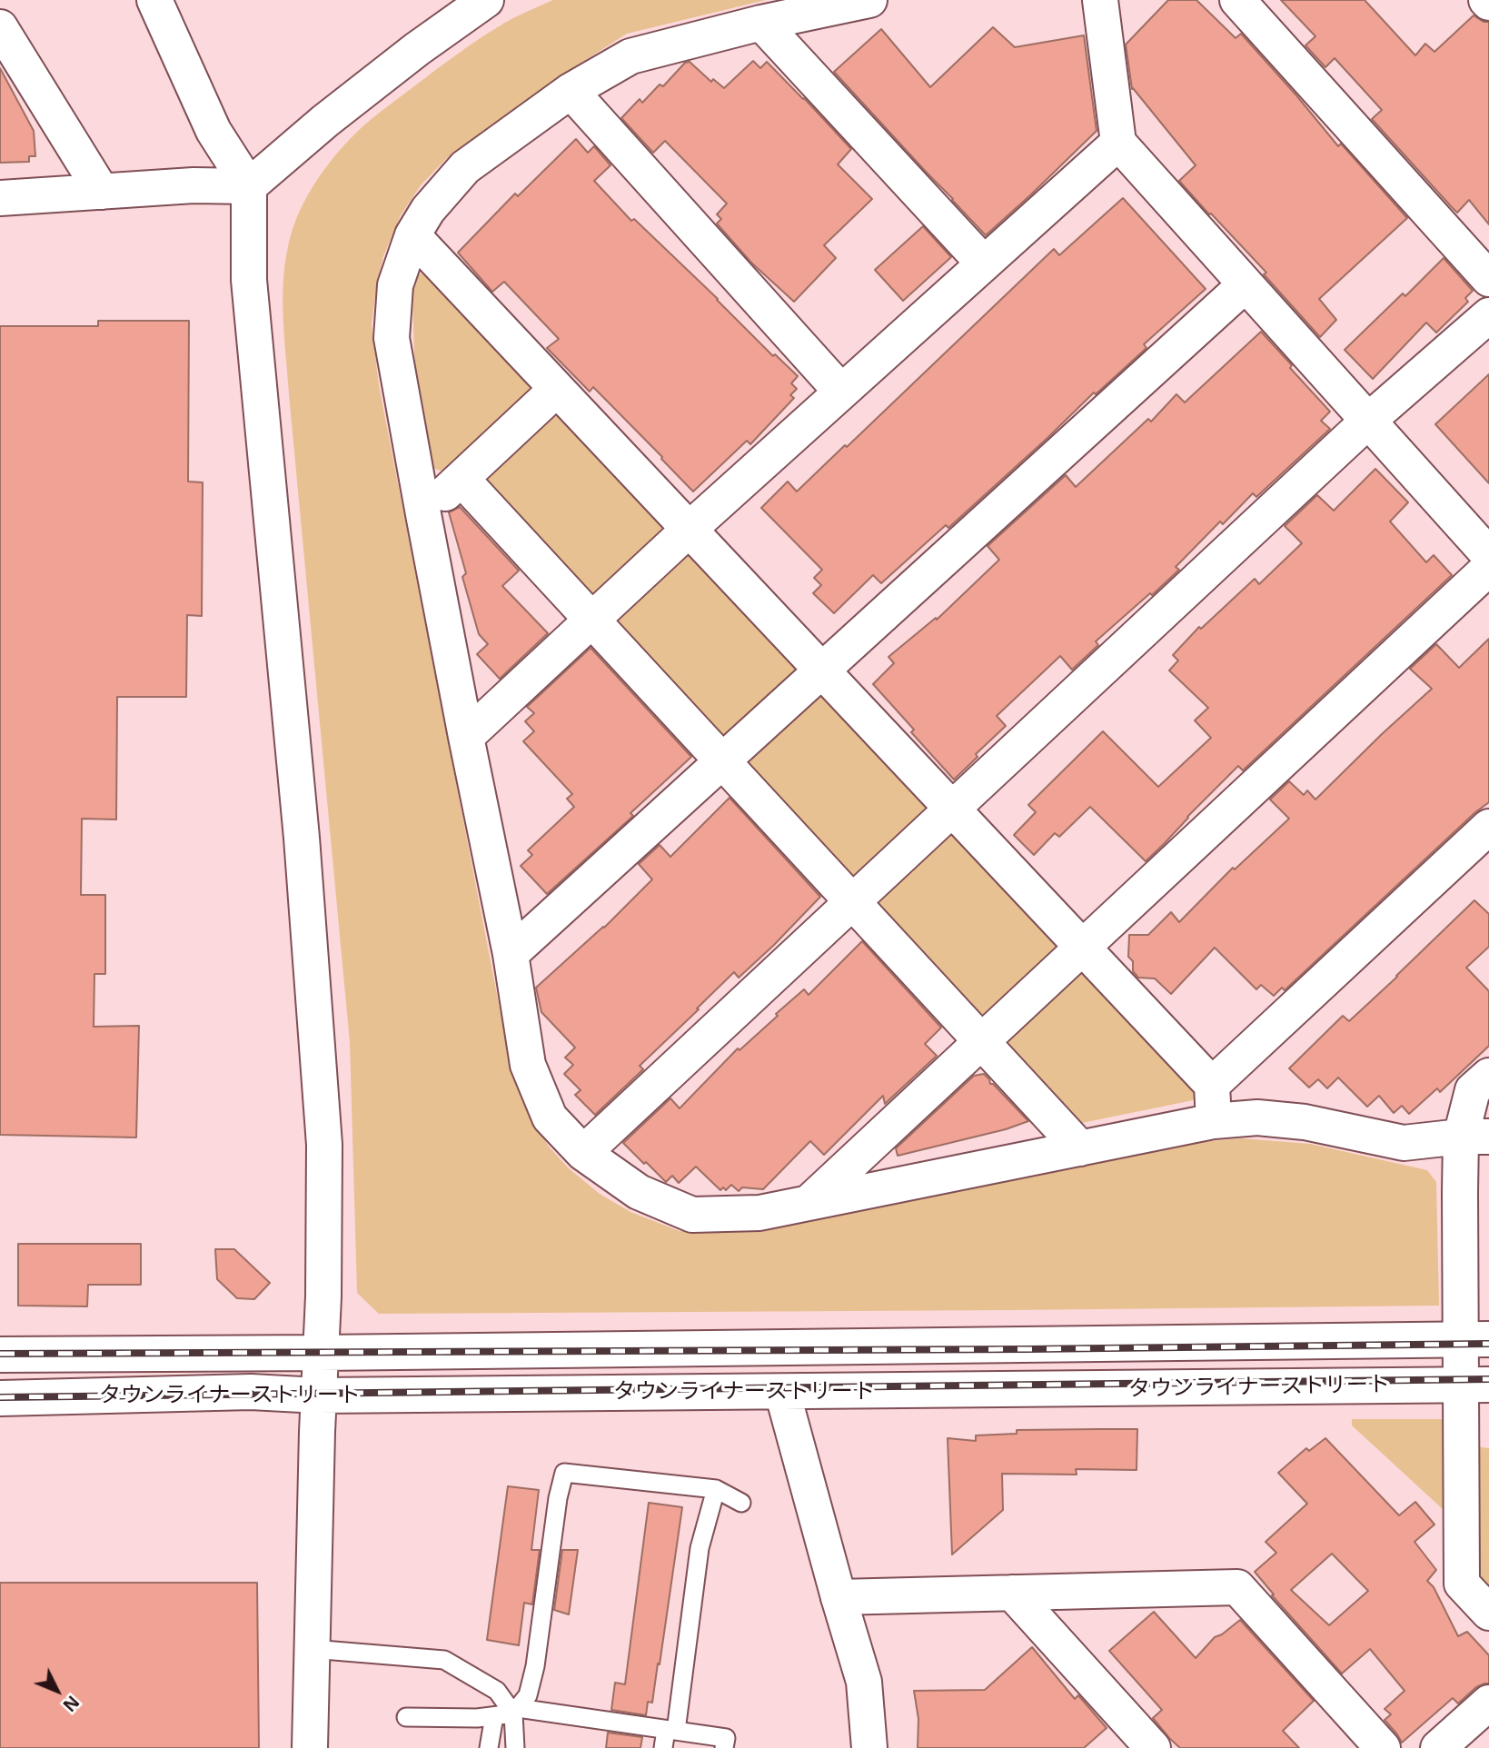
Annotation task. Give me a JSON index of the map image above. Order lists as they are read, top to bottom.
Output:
{
  "streets": {
    "street": ["タウンライナーストリート"]
  },
  "north": "bottom right"
}
